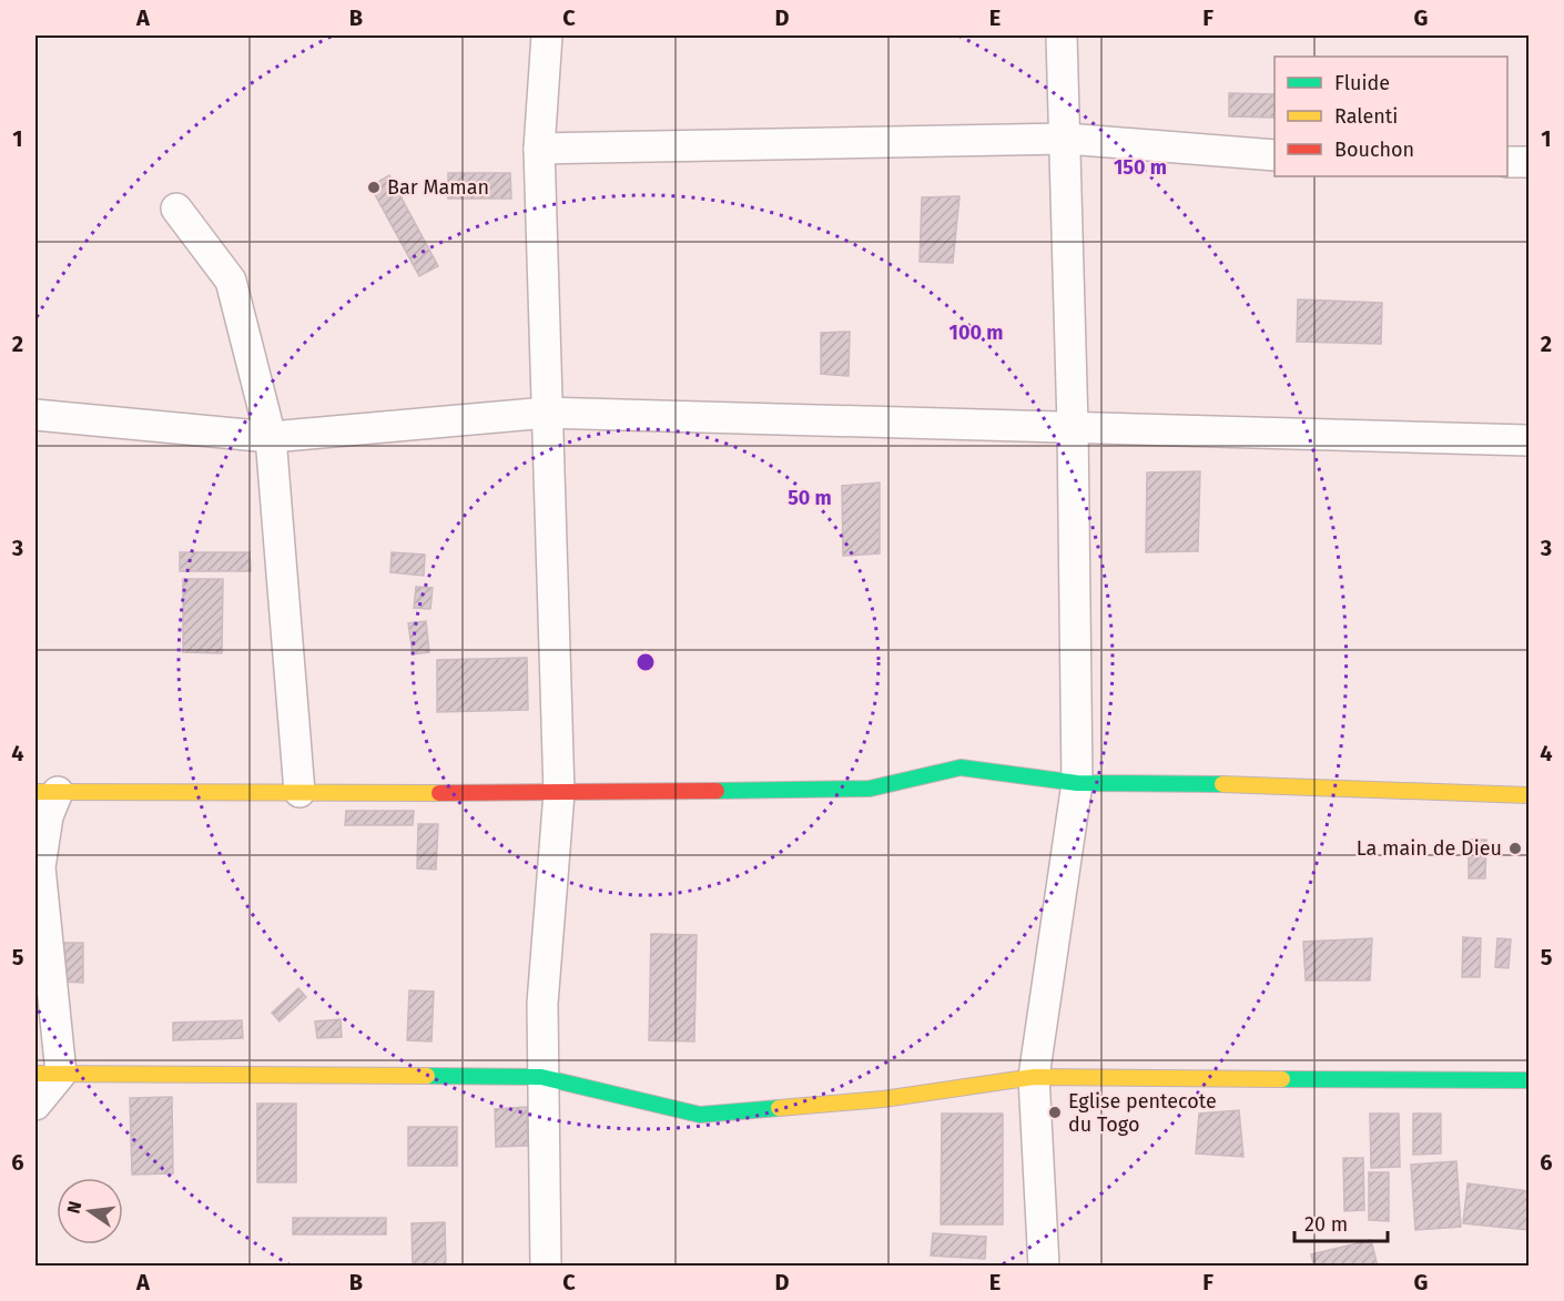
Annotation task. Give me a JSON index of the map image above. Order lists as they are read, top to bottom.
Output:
{
  "places": ["Bar Maman", "La main de Dieu", "Eglise pentecote du Togo"],
  "legend": ["Fluide", "Ralenti", "Bouchon"],
  "scale_bar": "20 m",
  "north": "left",
  "grid": {
    "columns": [
      "A",
      "B",
      "C",
      "D",
      "E",
      "F",
      "G"
    ],
    "rows": [
      "1",
      "2",
      "3",
      "4",
      "5",
      "6"
    ]
  },
  "rings": ["150 m", "100 m", "50 m"]
}
